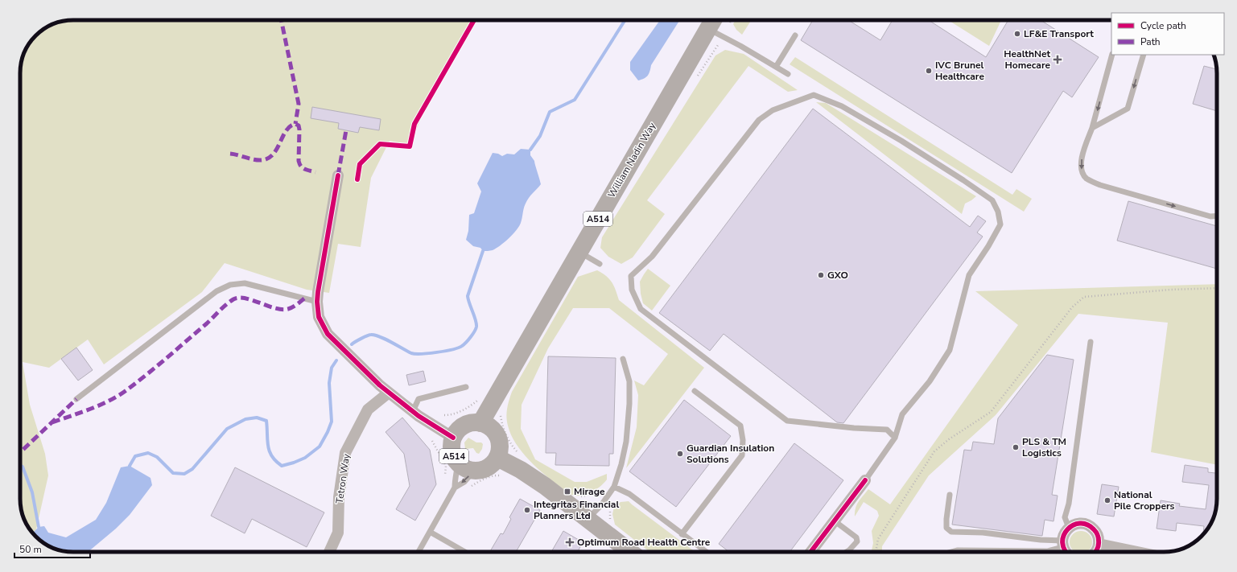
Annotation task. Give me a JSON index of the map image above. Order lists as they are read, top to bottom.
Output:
{
  "streets": {
    "main road": ["William Nadin Way", "A514"],
    "street": ["Tetron Way"]
  },
  "crossings": [
    ["William Nadin Way", "A514"]
  ],
  "places": {
    "other": [
      "LF&E Transport",
      "IVC Brunel Healthcare",
      "GXO",
      "PLS & TM Logistics",
      "Guardian Insulation Solutions",
      "National Pile Croppers",
      "Integritas Financial Planners Ltd"
    ],
    "health": ["HealthNet Homecare", "Optimum Road Health Centre"],
    "transit": ["Mirage"]
  },
  "legend": ["Cycle path", "Path"],
  "scale_bar": "50 m"
}
